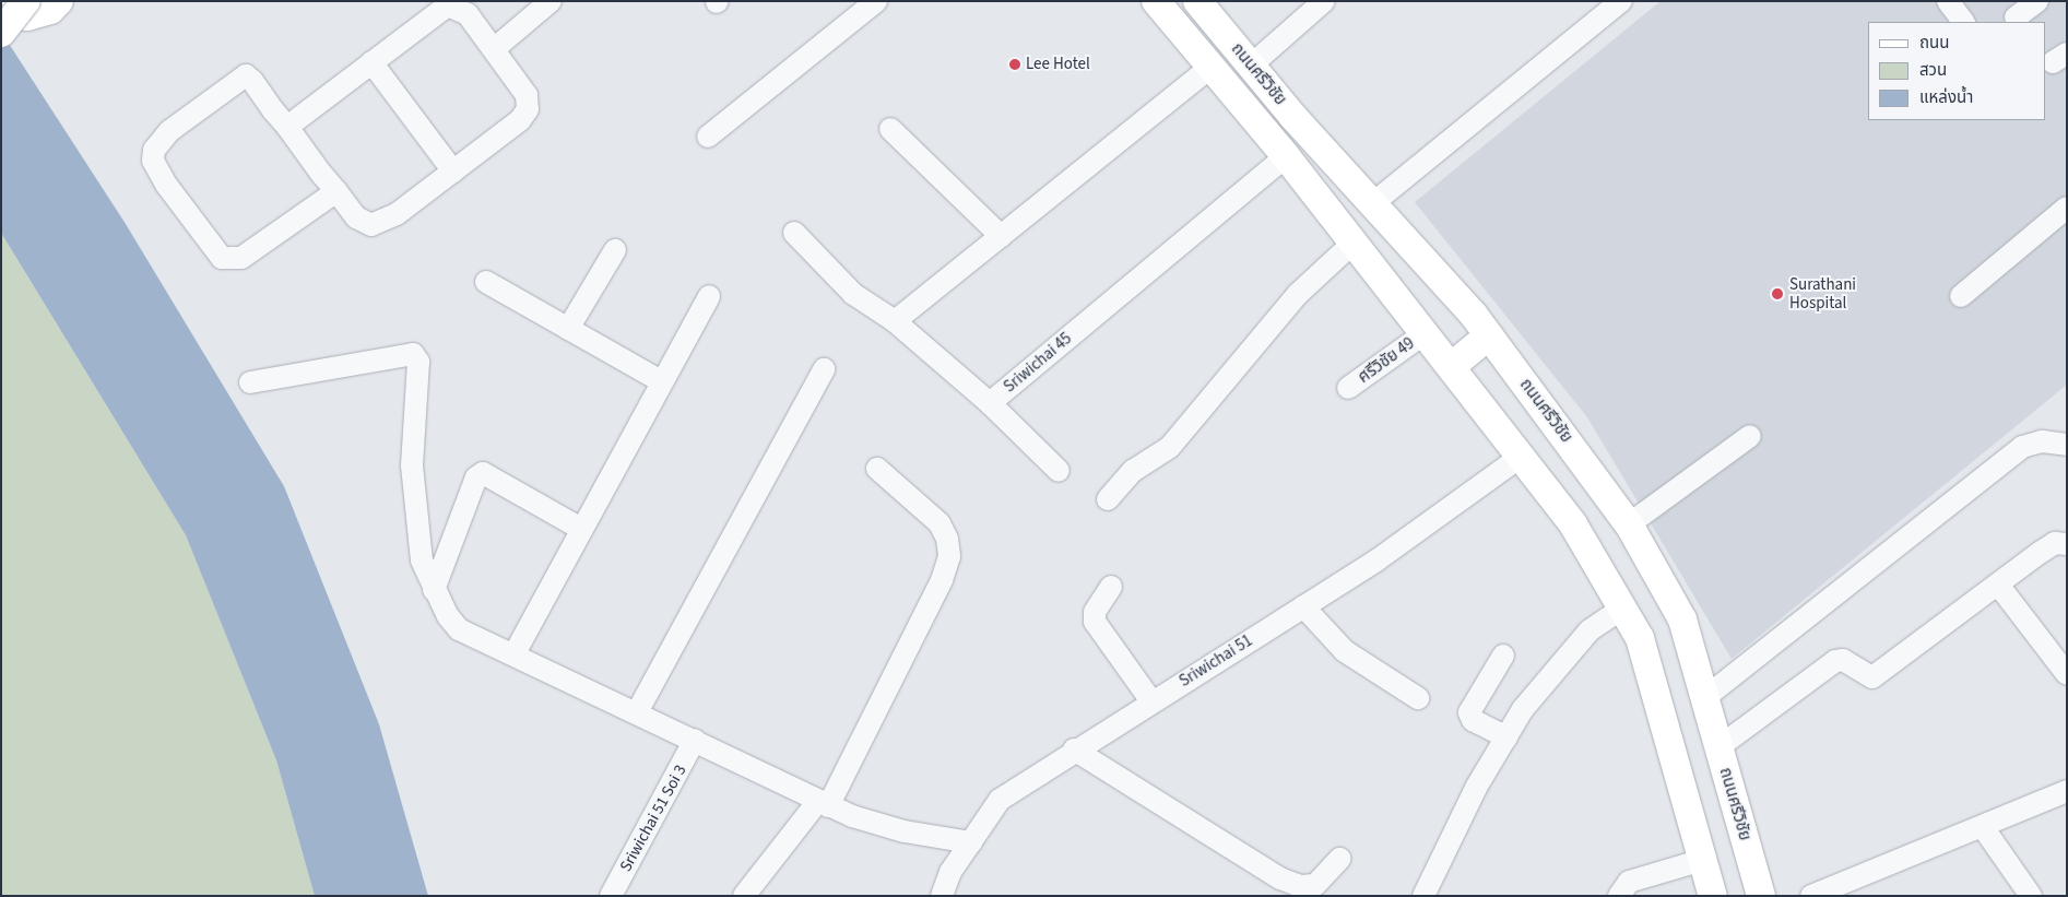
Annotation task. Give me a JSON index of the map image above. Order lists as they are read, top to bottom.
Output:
{
  "streets": {
    "main road": ["ถนนศรีวิชัย"],
    "street": [
      "ศรีวิชัย 49",
      "Sriwichai 45",
      "Sriwichai 51",
      "Sriwichai 51 Soi 3"
    ]
  },
  "crossings": [
    ["ถนนศรีวิชัย", "ศรีวิชัย 49"],
    ["ถนนศรีวิชัย", "Sriwichai 45"],
    ["ถนนศรีวิชัย", "Sriwichai 51"]
  ],
  "places": ["Lee Hotel", "Surathani Hospital"],
  "legend": ["ถนน", "สวน", "แหล่งน้ำ"]
}
